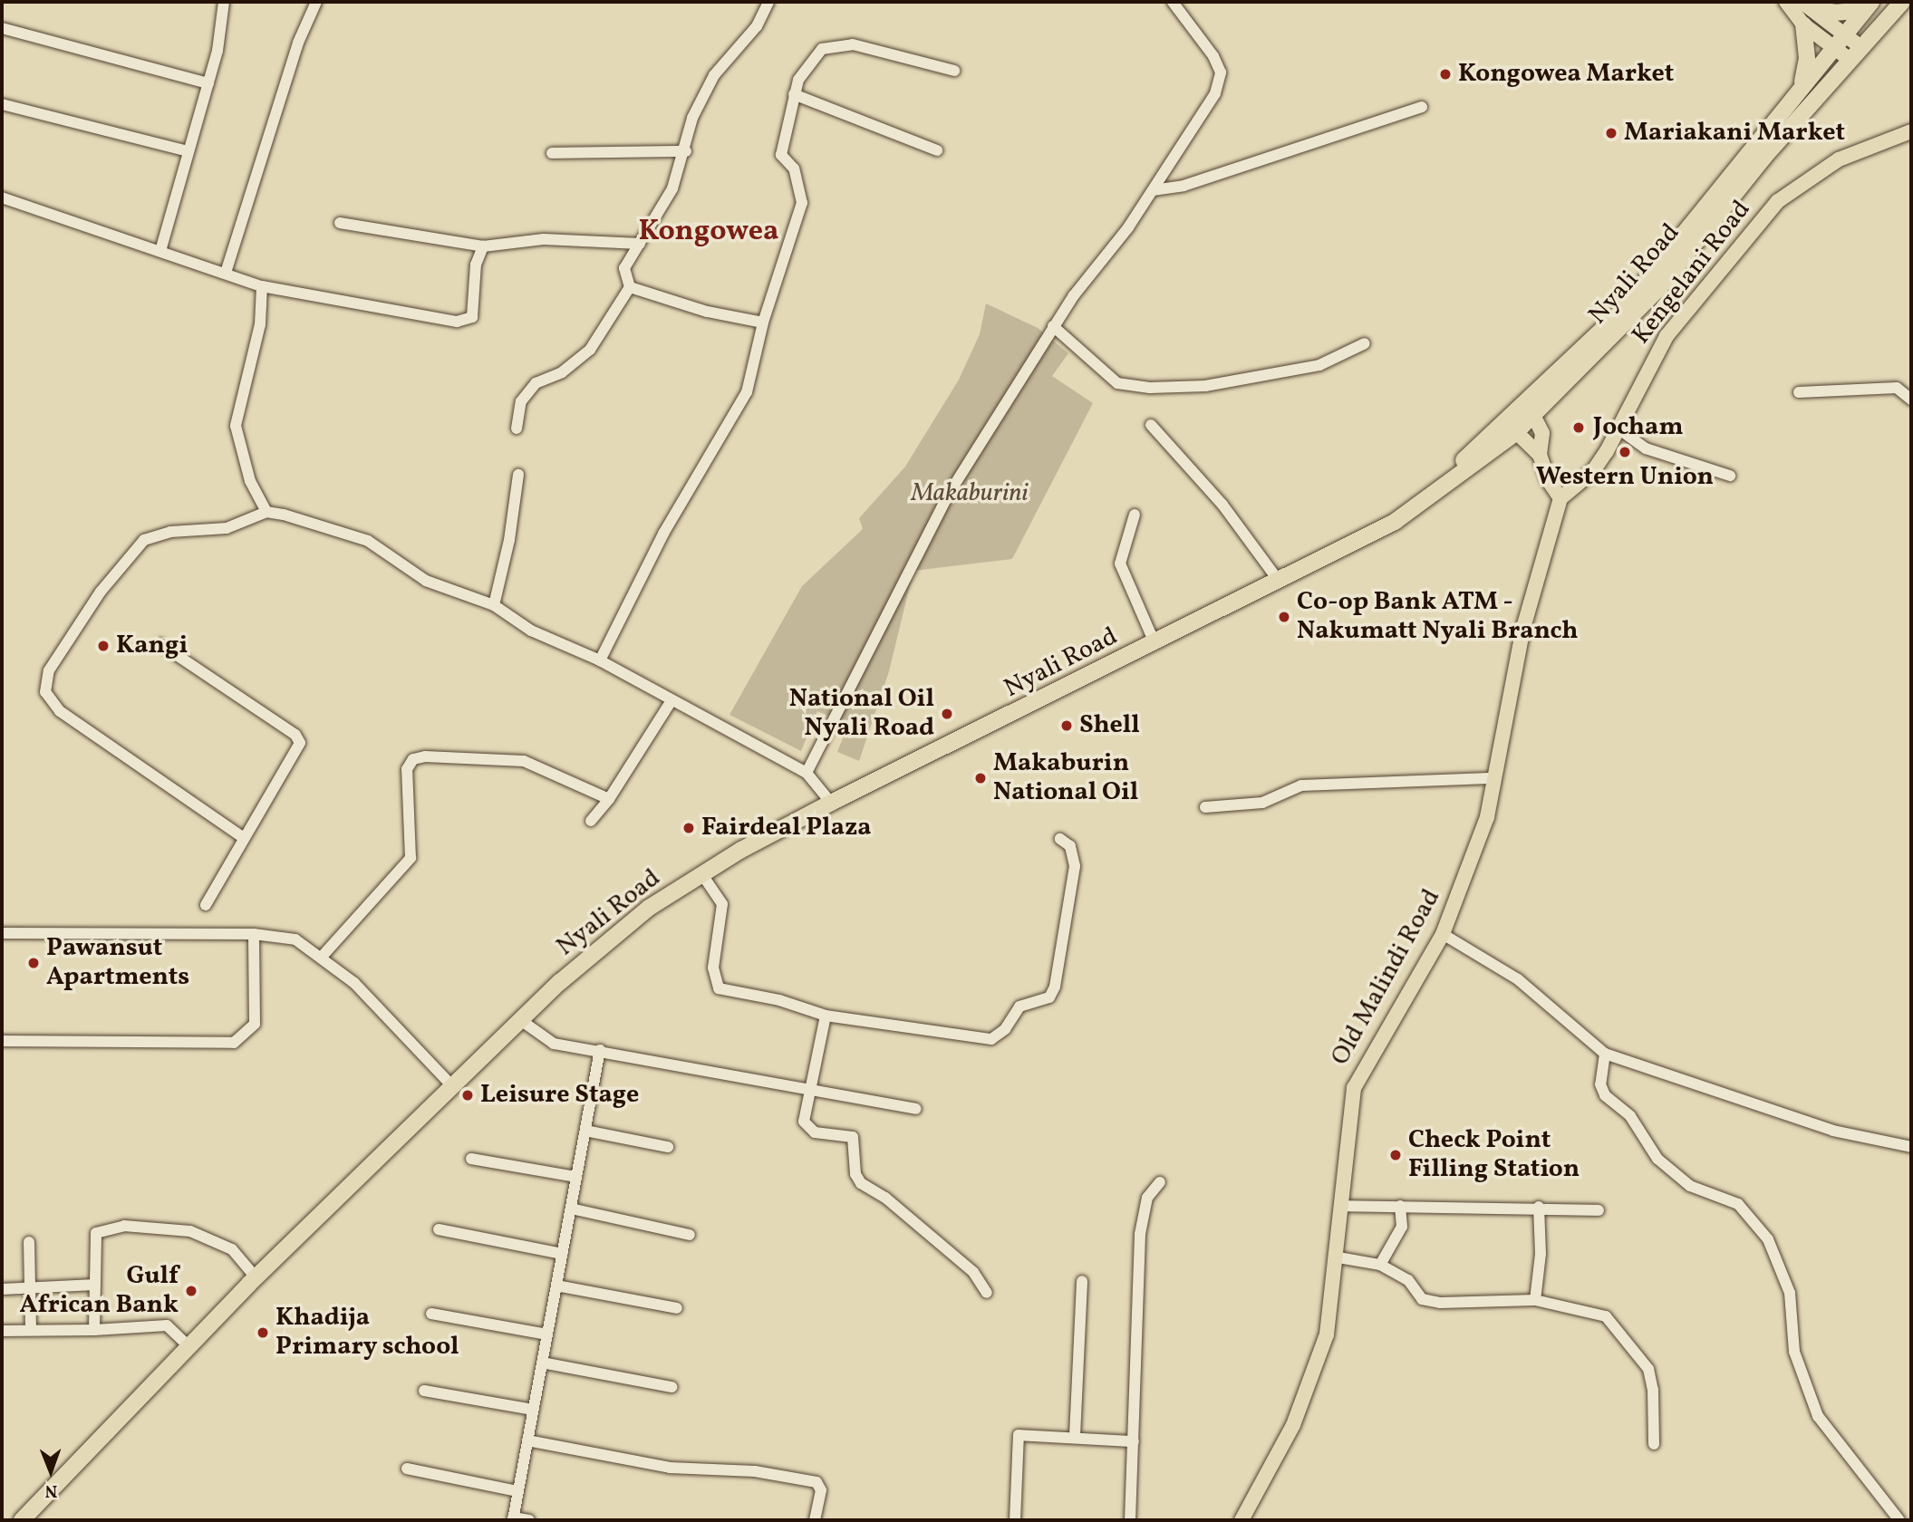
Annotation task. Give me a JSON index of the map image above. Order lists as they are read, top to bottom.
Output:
{
  "streets": {
    "highway": ["Nyali Road"],
    "main road": ["Kengelani Road", "Old Malindi Road"]
  },
  "crossings": [
    ["Kengelani Road", "Old Malindi Road"]
  ],
  "districts": ["Kongowea"],
  "parks": ["Makaburini"],
  "places": [
    "Kongowea Market",
    "Mariakani Market",
    "Jocham",
    "Western Union",
    "Co-op Bank ATM - Nakumatt Nyali Branch",
    "Kangi",
    "National Oil Nyali Road",
    "Shell",
    "Makaburin National Oil",
    "Fairdeal Plaza",
    "Pawansut Apartments",
    "Leisure Stage",
    "Check Point Filling Station",
    "Gulf African Bank",
    "Khadija Primary school"
  ],
  "north": "bottom"
}
